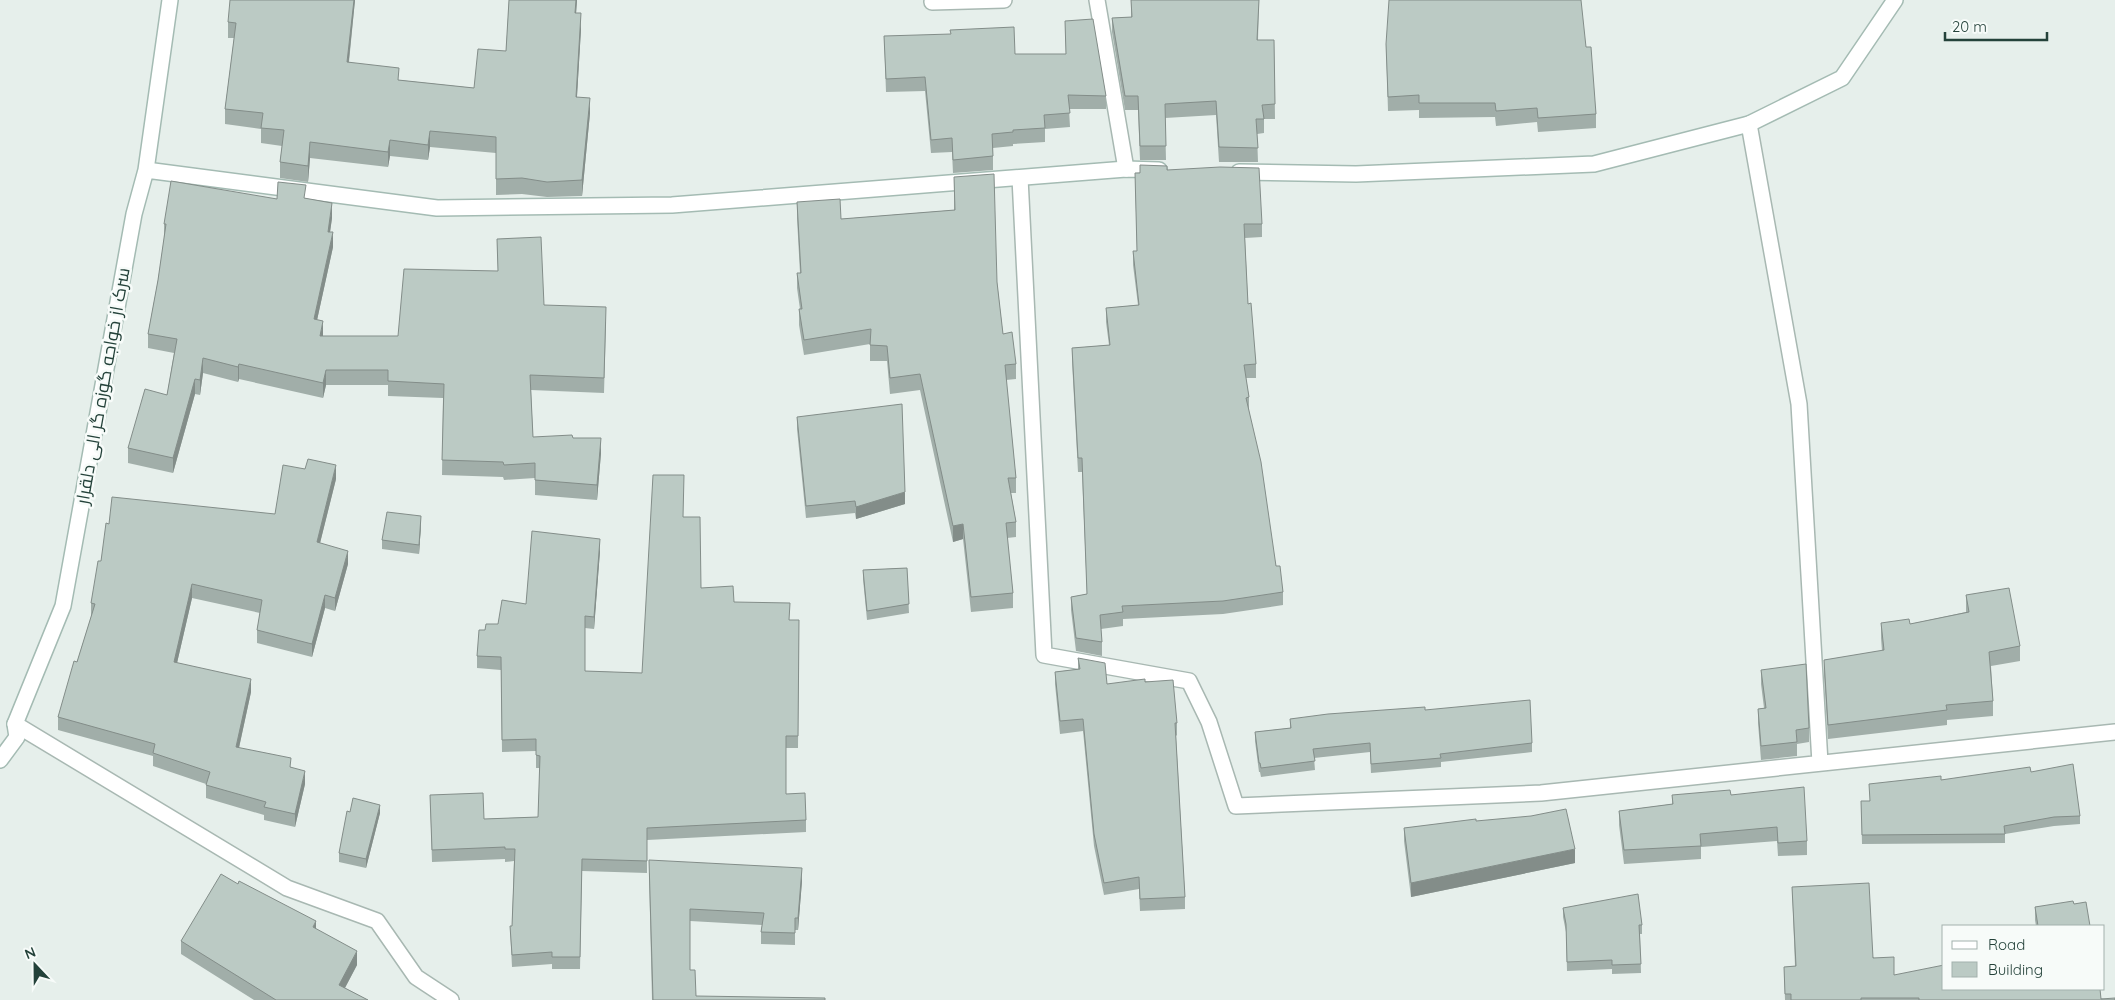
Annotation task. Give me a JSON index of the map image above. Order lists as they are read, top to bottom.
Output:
{
  "streets": {
    "street": ["سرک از خواجه گوزه گر الی دلقرار"]
  },
  "legend": ["Road", "Building"],
  "scale_bar": "20 m",
  "north": "top"
}
